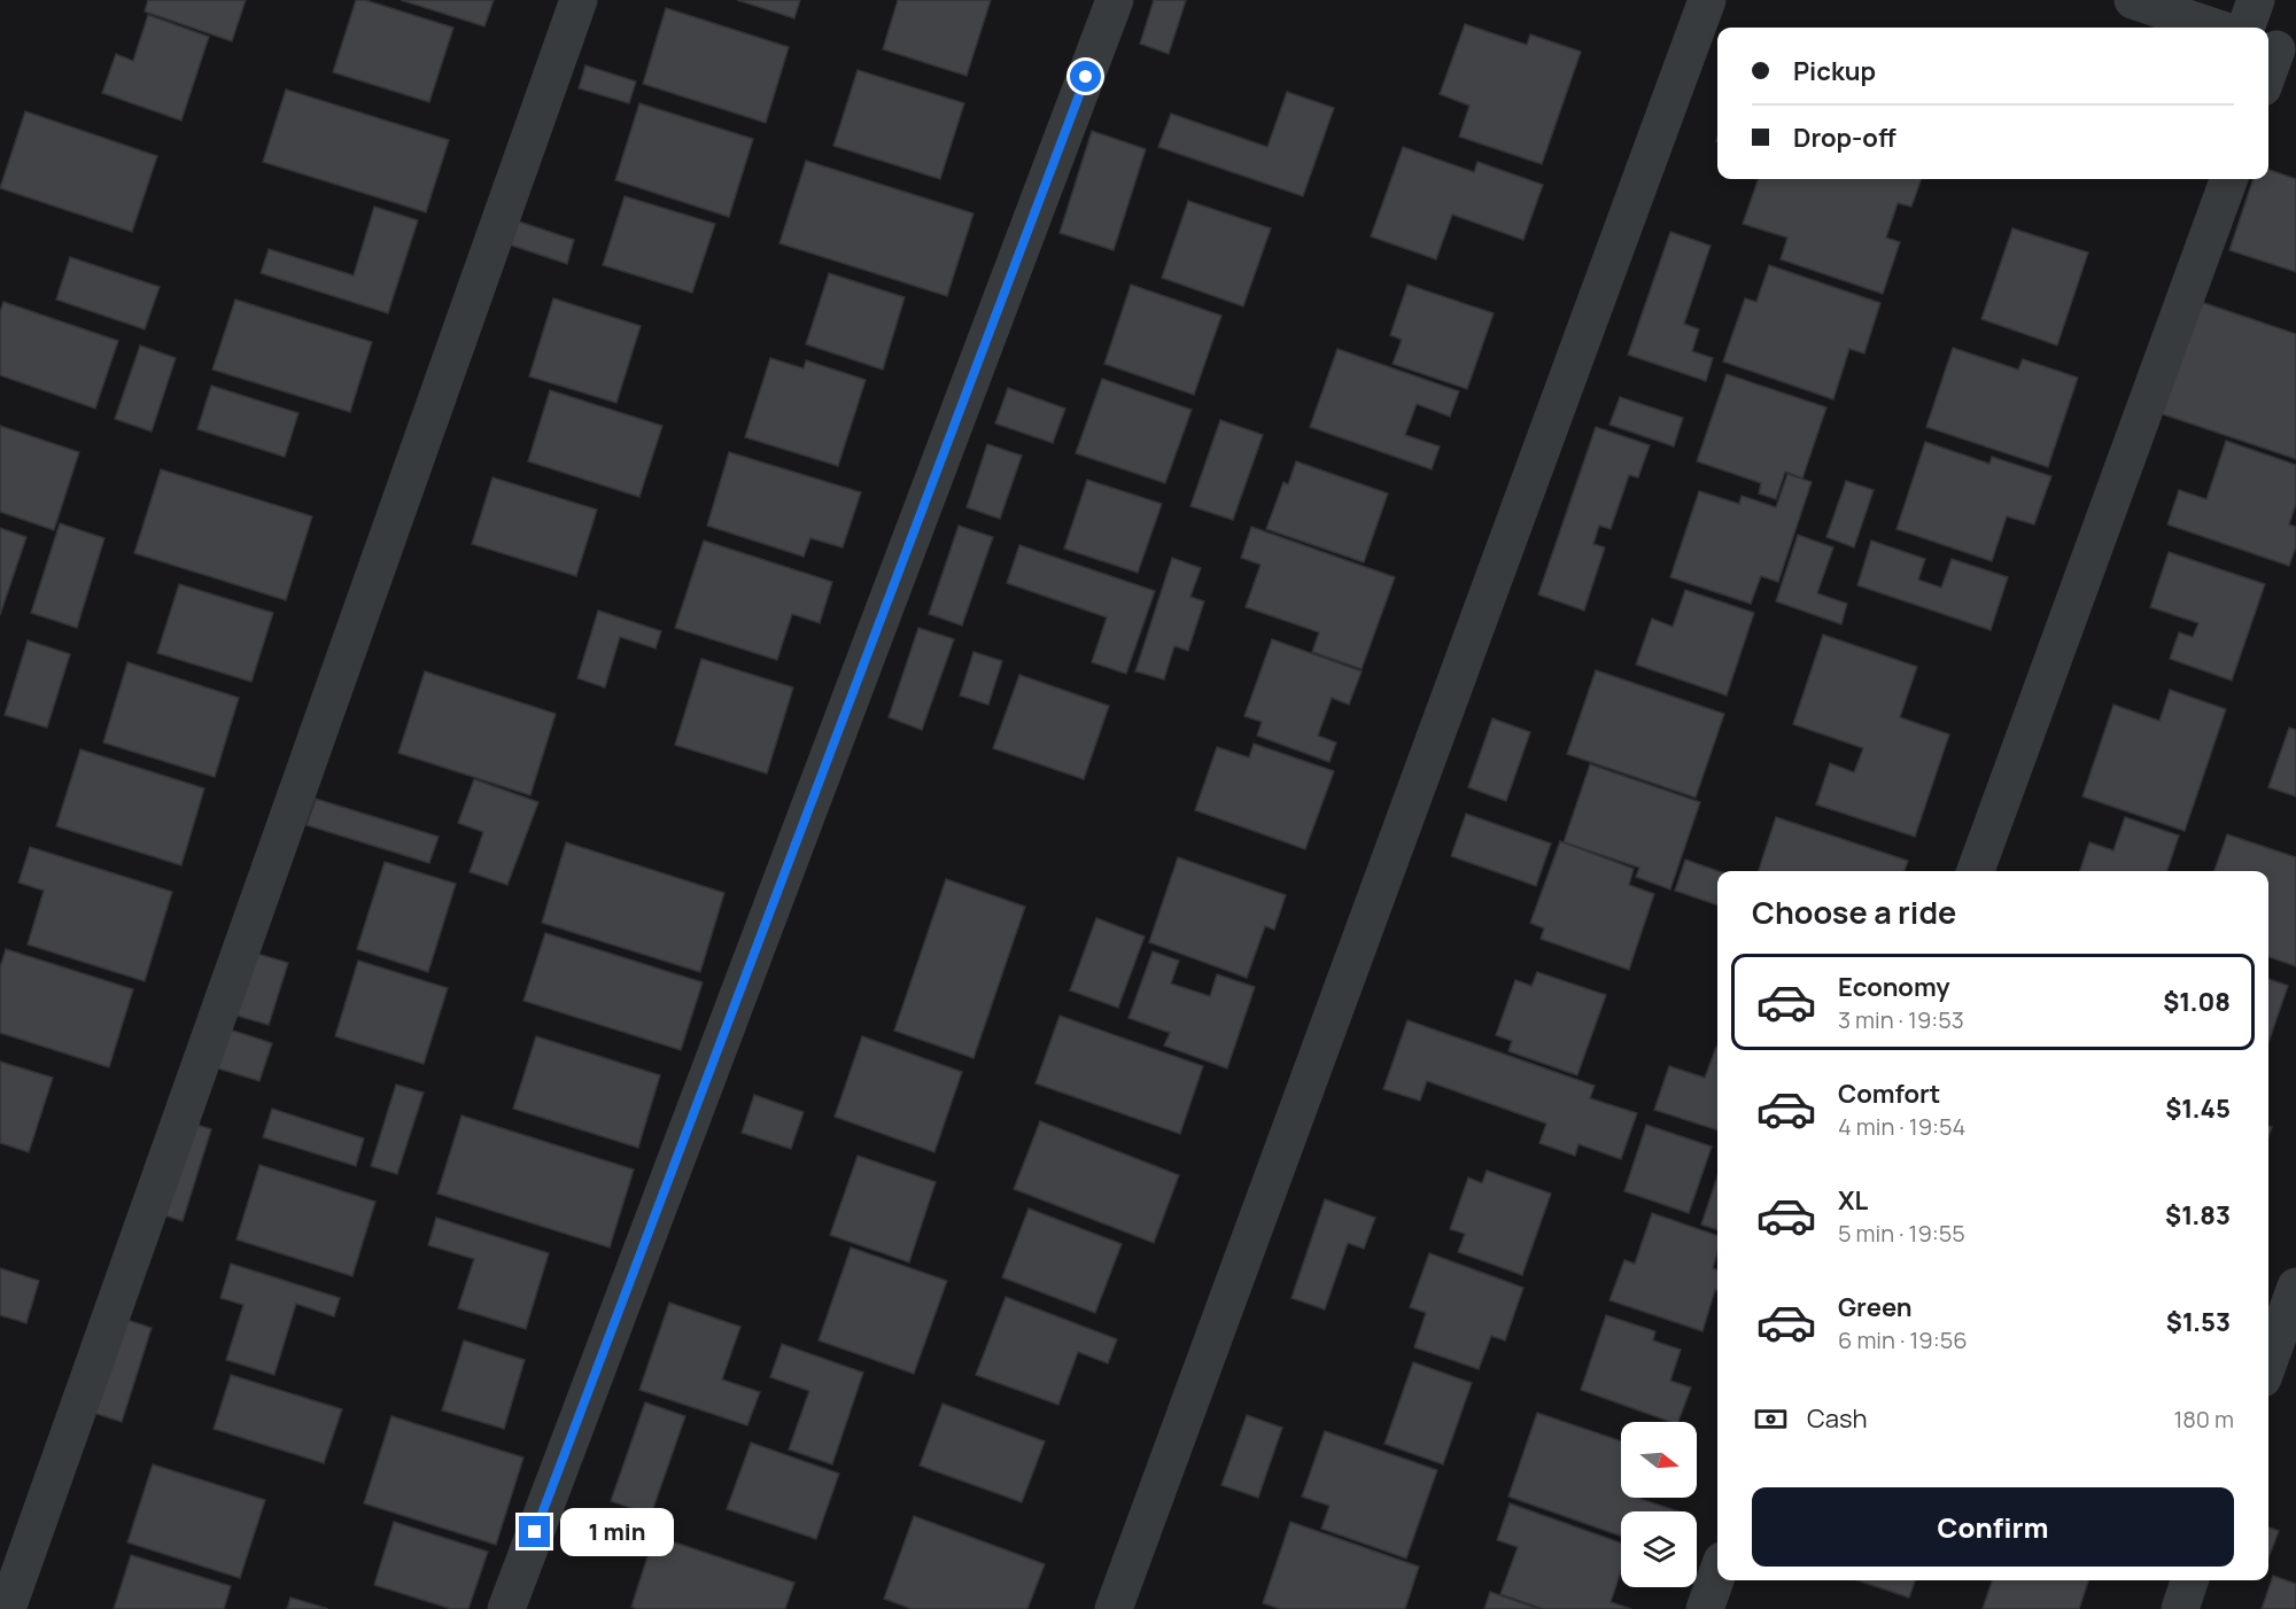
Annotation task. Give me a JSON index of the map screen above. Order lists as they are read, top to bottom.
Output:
{
  "north": "right",
  "page": {
    "banner": ["Pickup", "Drop-off"],
    "heading": "Choose a ride",
    "list": [
      {
        "name": "Economy",
        "note": "3 min · 19:53",
        "value": "$1.08"
      },
      {
        "name": "Comfort",
        "note": "4 min · 19:54",
        "value": "$1.45"
      },
      {
        "name": "XL",
        "note": "5 min · 19:55",
        "value": "$1.83"
      },
      {
        "name": "Green",
        "note": "6 min · 19:56",
        "value": "$1.53"
      }
    ],
    "pay": ["Cash", "180 m"],
    "buttons": "Confirm",
    "bubble": "1 min"
  }
}
